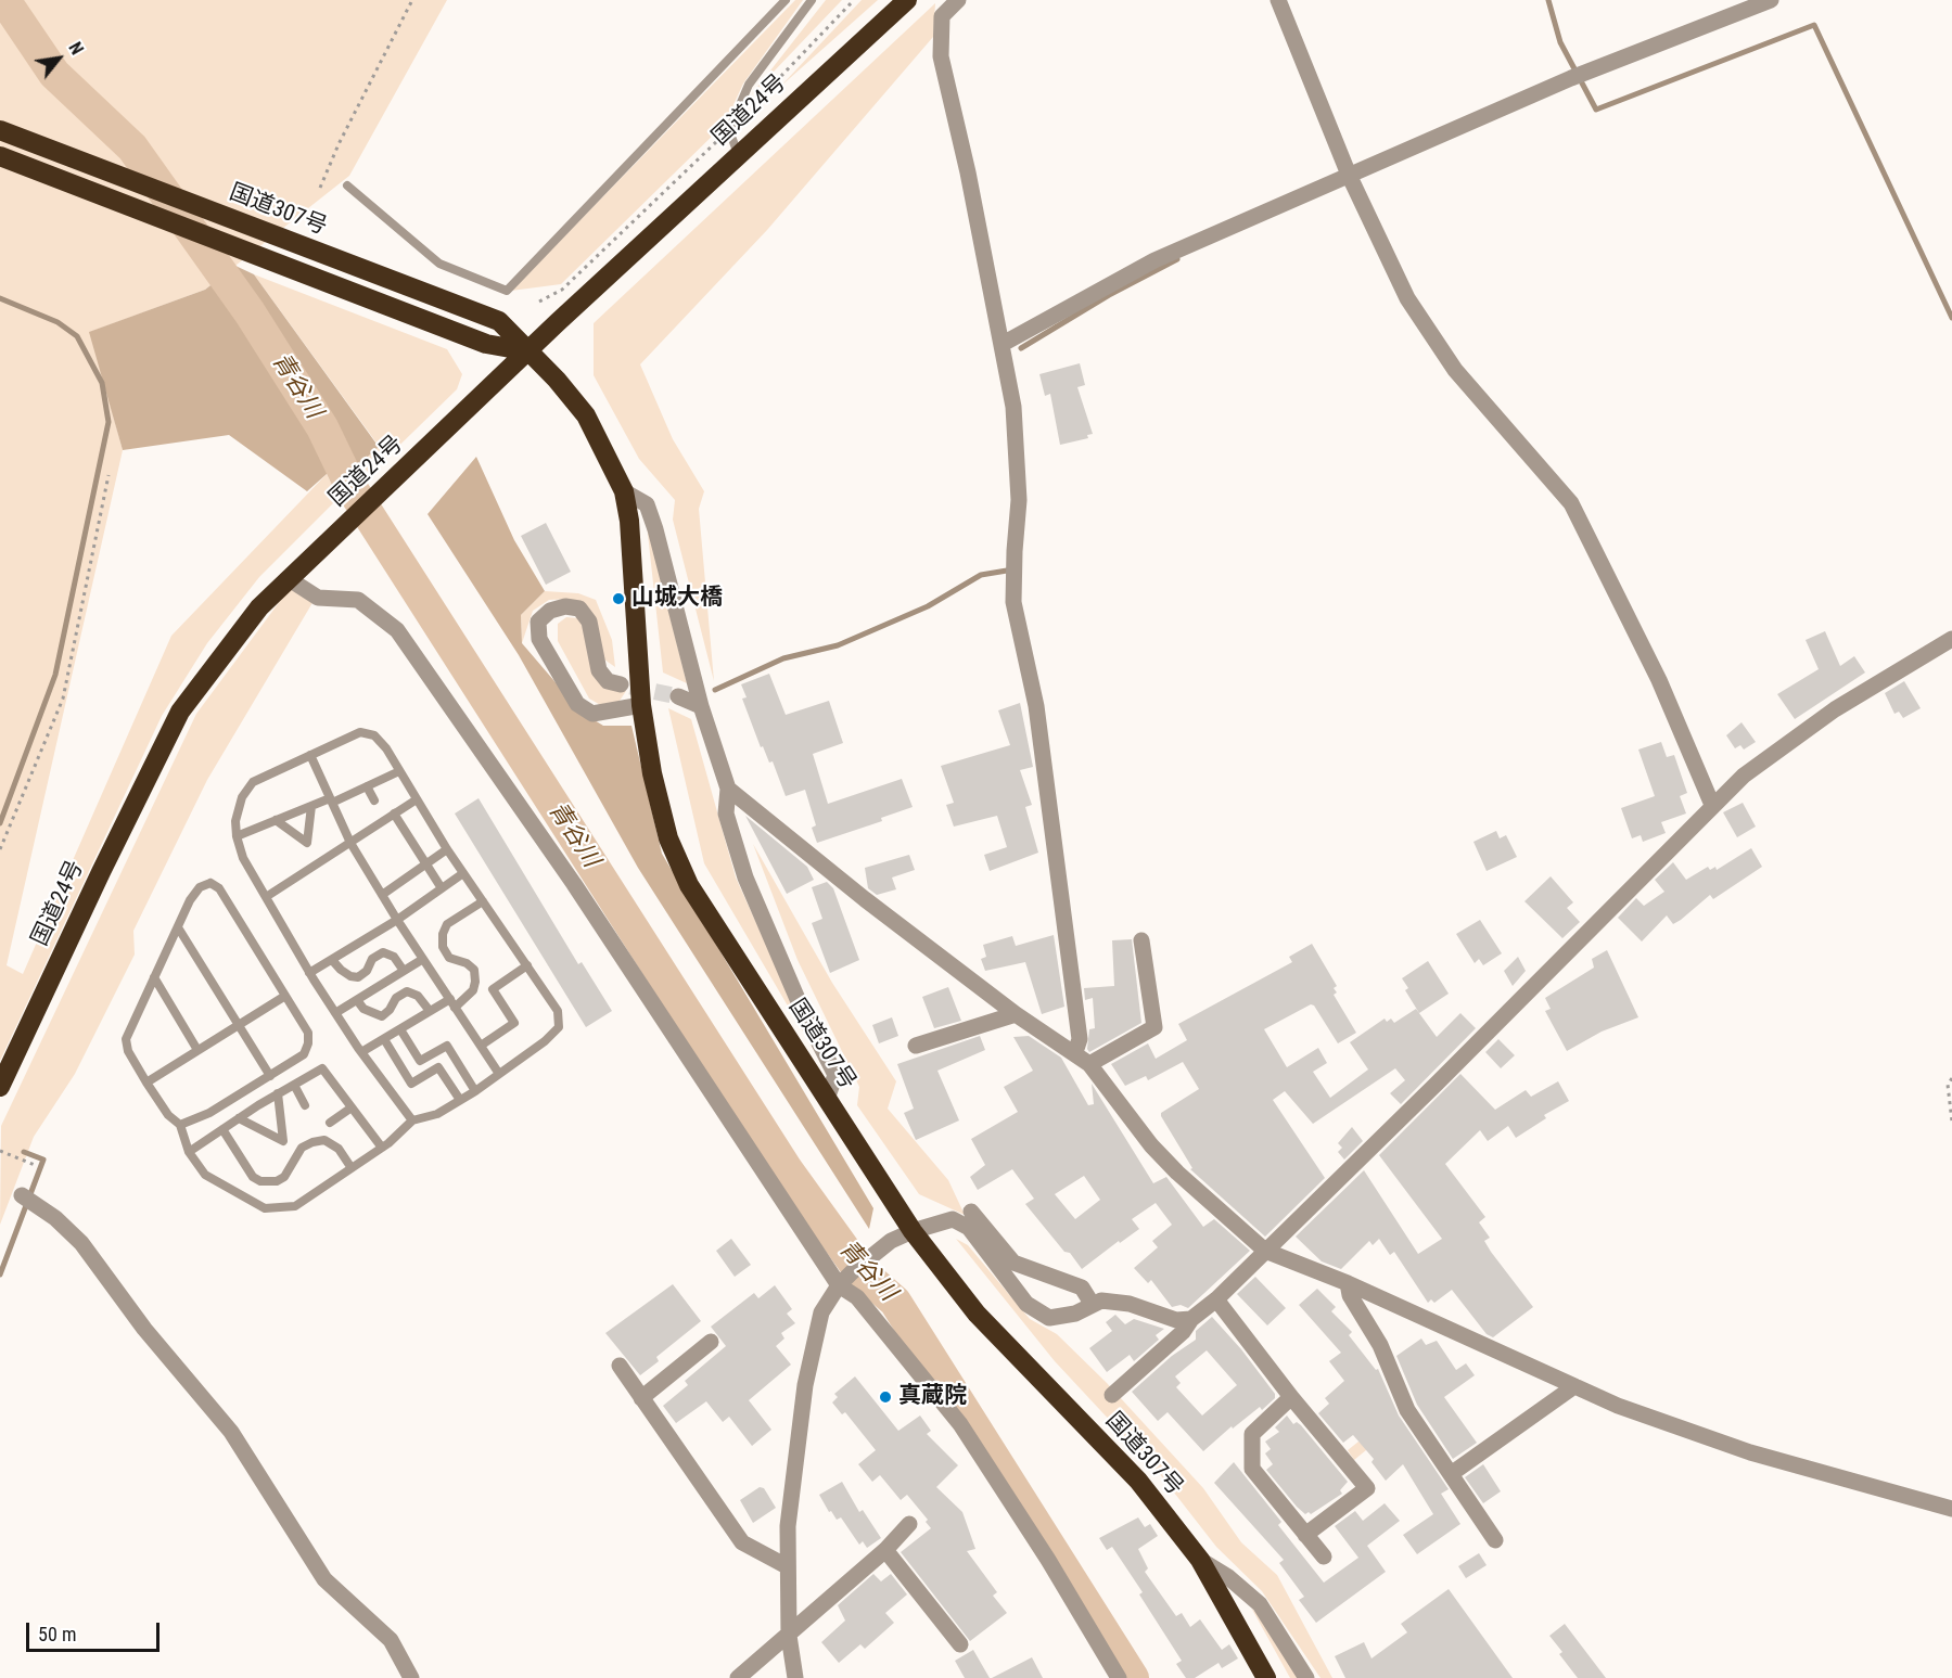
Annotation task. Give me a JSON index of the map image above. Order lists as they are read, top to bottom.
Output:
{
  "streets": {
    "highway": ["国道24号", "国道307号"]
  },
  "crossings": [
    ["国道24号", "国道307号"]
  ],
  "water": ["青谷川"],
  "places": ["山城大橋", "真蔵院"],
  "scale_bar": "50 m",
  "north": "top right"
}
